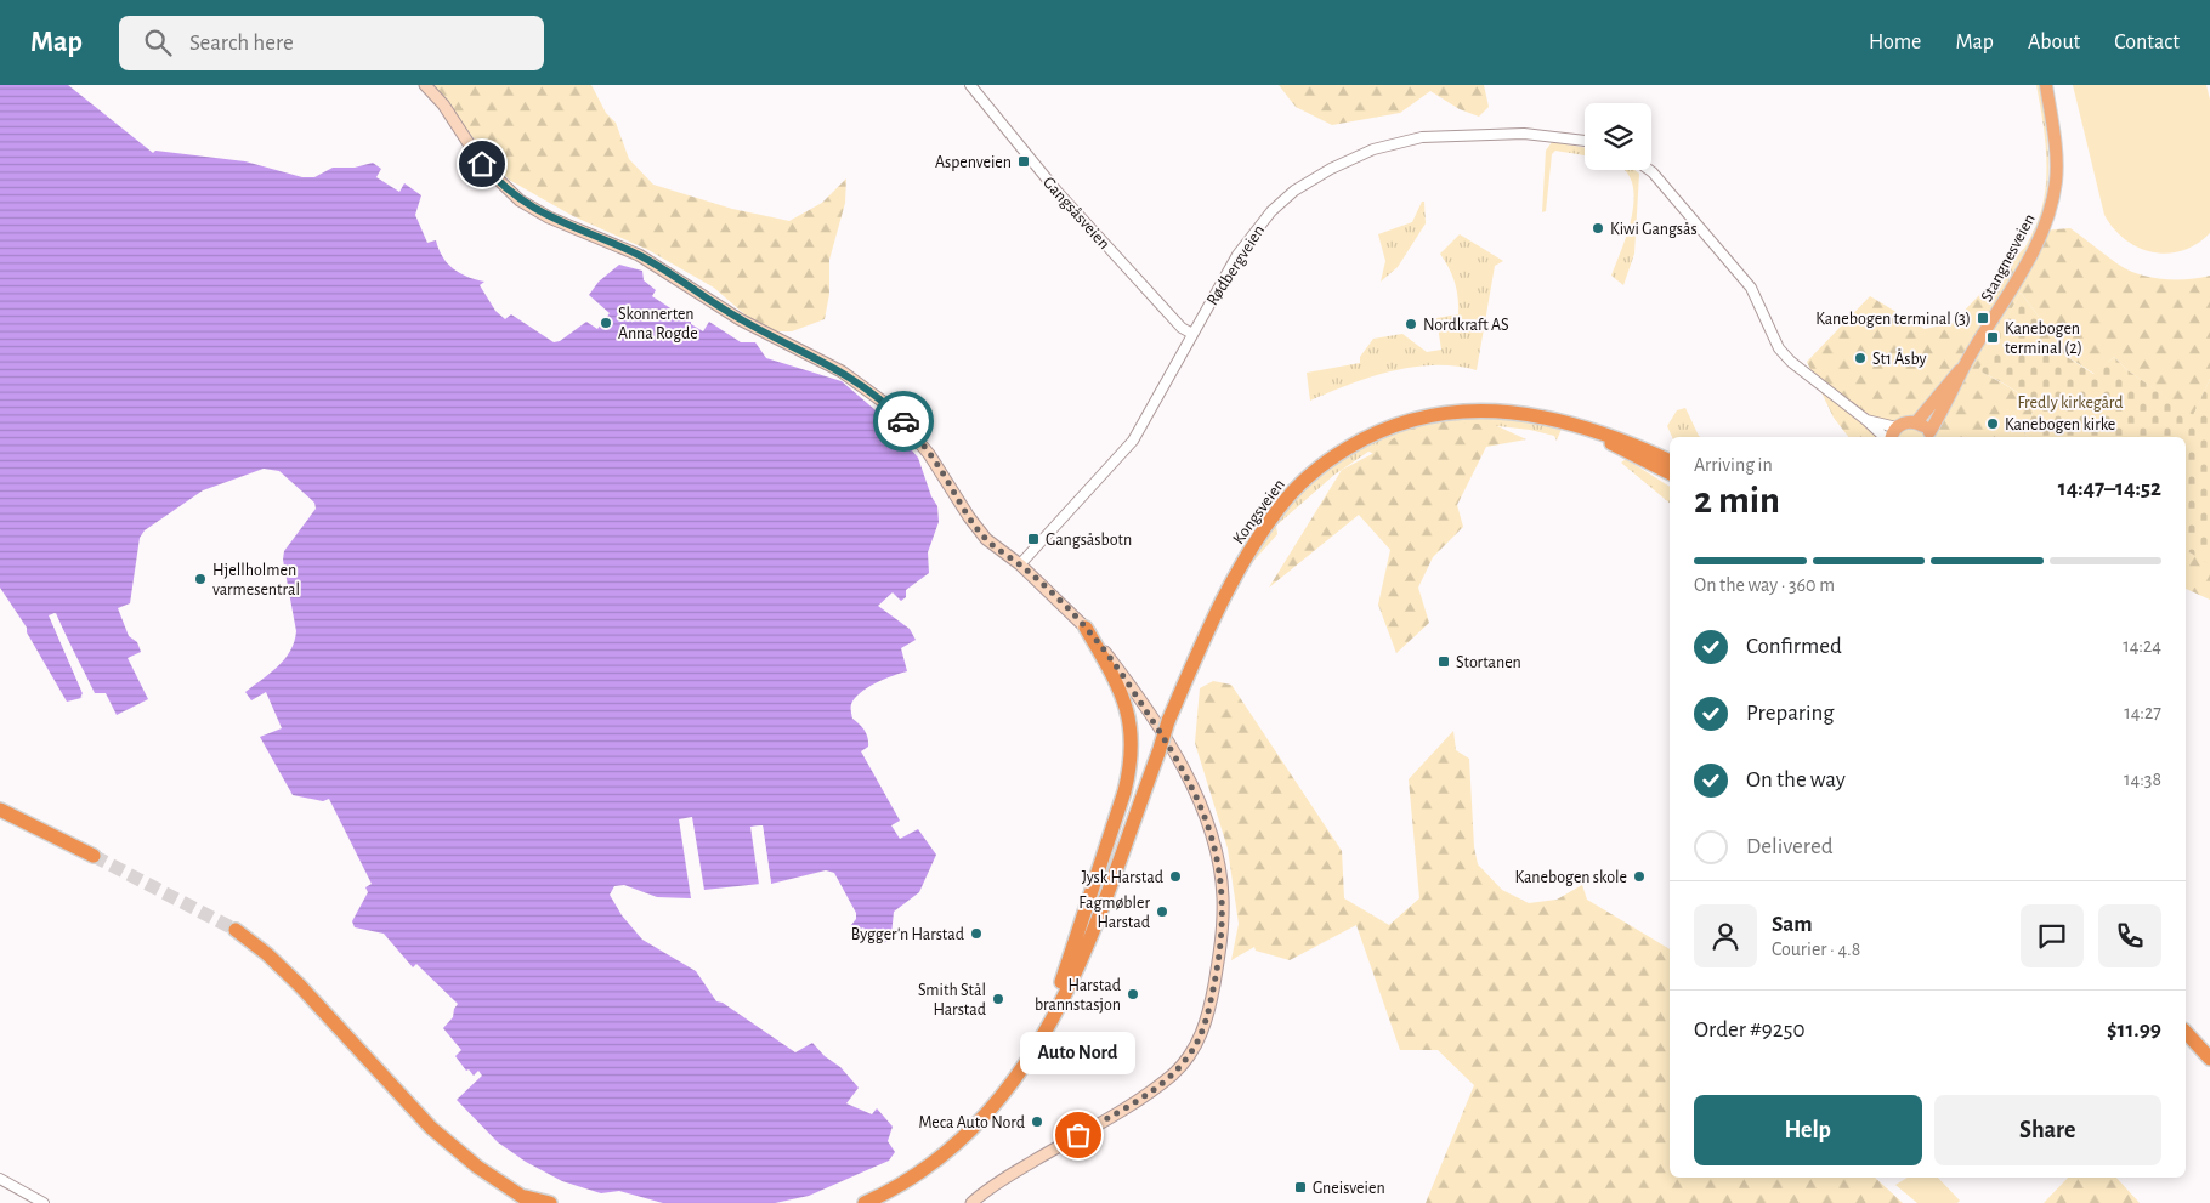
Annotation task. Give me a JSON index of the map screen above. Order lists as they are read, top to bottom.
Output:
{
  "streets": {
    "highway": ["Kongsveien"],
    "main road": ["Stangnesveien"],
    "street": ["Gangsåsveien", "Rødbergveien"]
  },
  "crossings": [
    ["Gangsåsveien", "Rødbergveien"]
  ],
  "parks": ["Fredly kirkegård"],
  "places": {
    "transit": [
      "Aspenveien",
      "Kanebogen terminal (3)",
      "Kanebogen terminal (2)",
      "Gangsåsbotn",
      "Stortanen",
      "Gneisveien"
    ],
    "other": [
      "Kiwi Gangsås",
      "Skonnerten Anna Rogde",
      "Nordkraft AS",
      "St1 Åsby",
      "Kanebogen kirke",
      "Hjellholmen varmesentral",
      "Jysk Harstad",
      "Kanebogen skole",
      "Fagmøbler Harstad",
      "Bygger'n Harstad",
      "Harstad brannstasjon",
      "Smith Stål Harstad",
      "Meca Auto Nord",
      "Auto Nord"
    ]
  },
  "page": {
    "header": "Map",
    "search": "Search here",
    "nav": [
      "Home",
      "Map",
      "About",
      "Contact"
    ],
    "heading": ["2 min", "Arriving in", "14:47–14:52"],
    "panel": [
      "Sam",
      "Courier · 4.8",
      "Order #9250",
      "$11.99"
    ],
    "bar": "On the way · 360 m",
    "list": [
      ["Confirmed", "14:24"],
      ["Preparing", "14:27"],
      ["On the way", "14:38"],
      "Delivered"
    ],
    "bubble": "Auto Nord",
    "buttons": ["Help", "Share"]
  }
}
